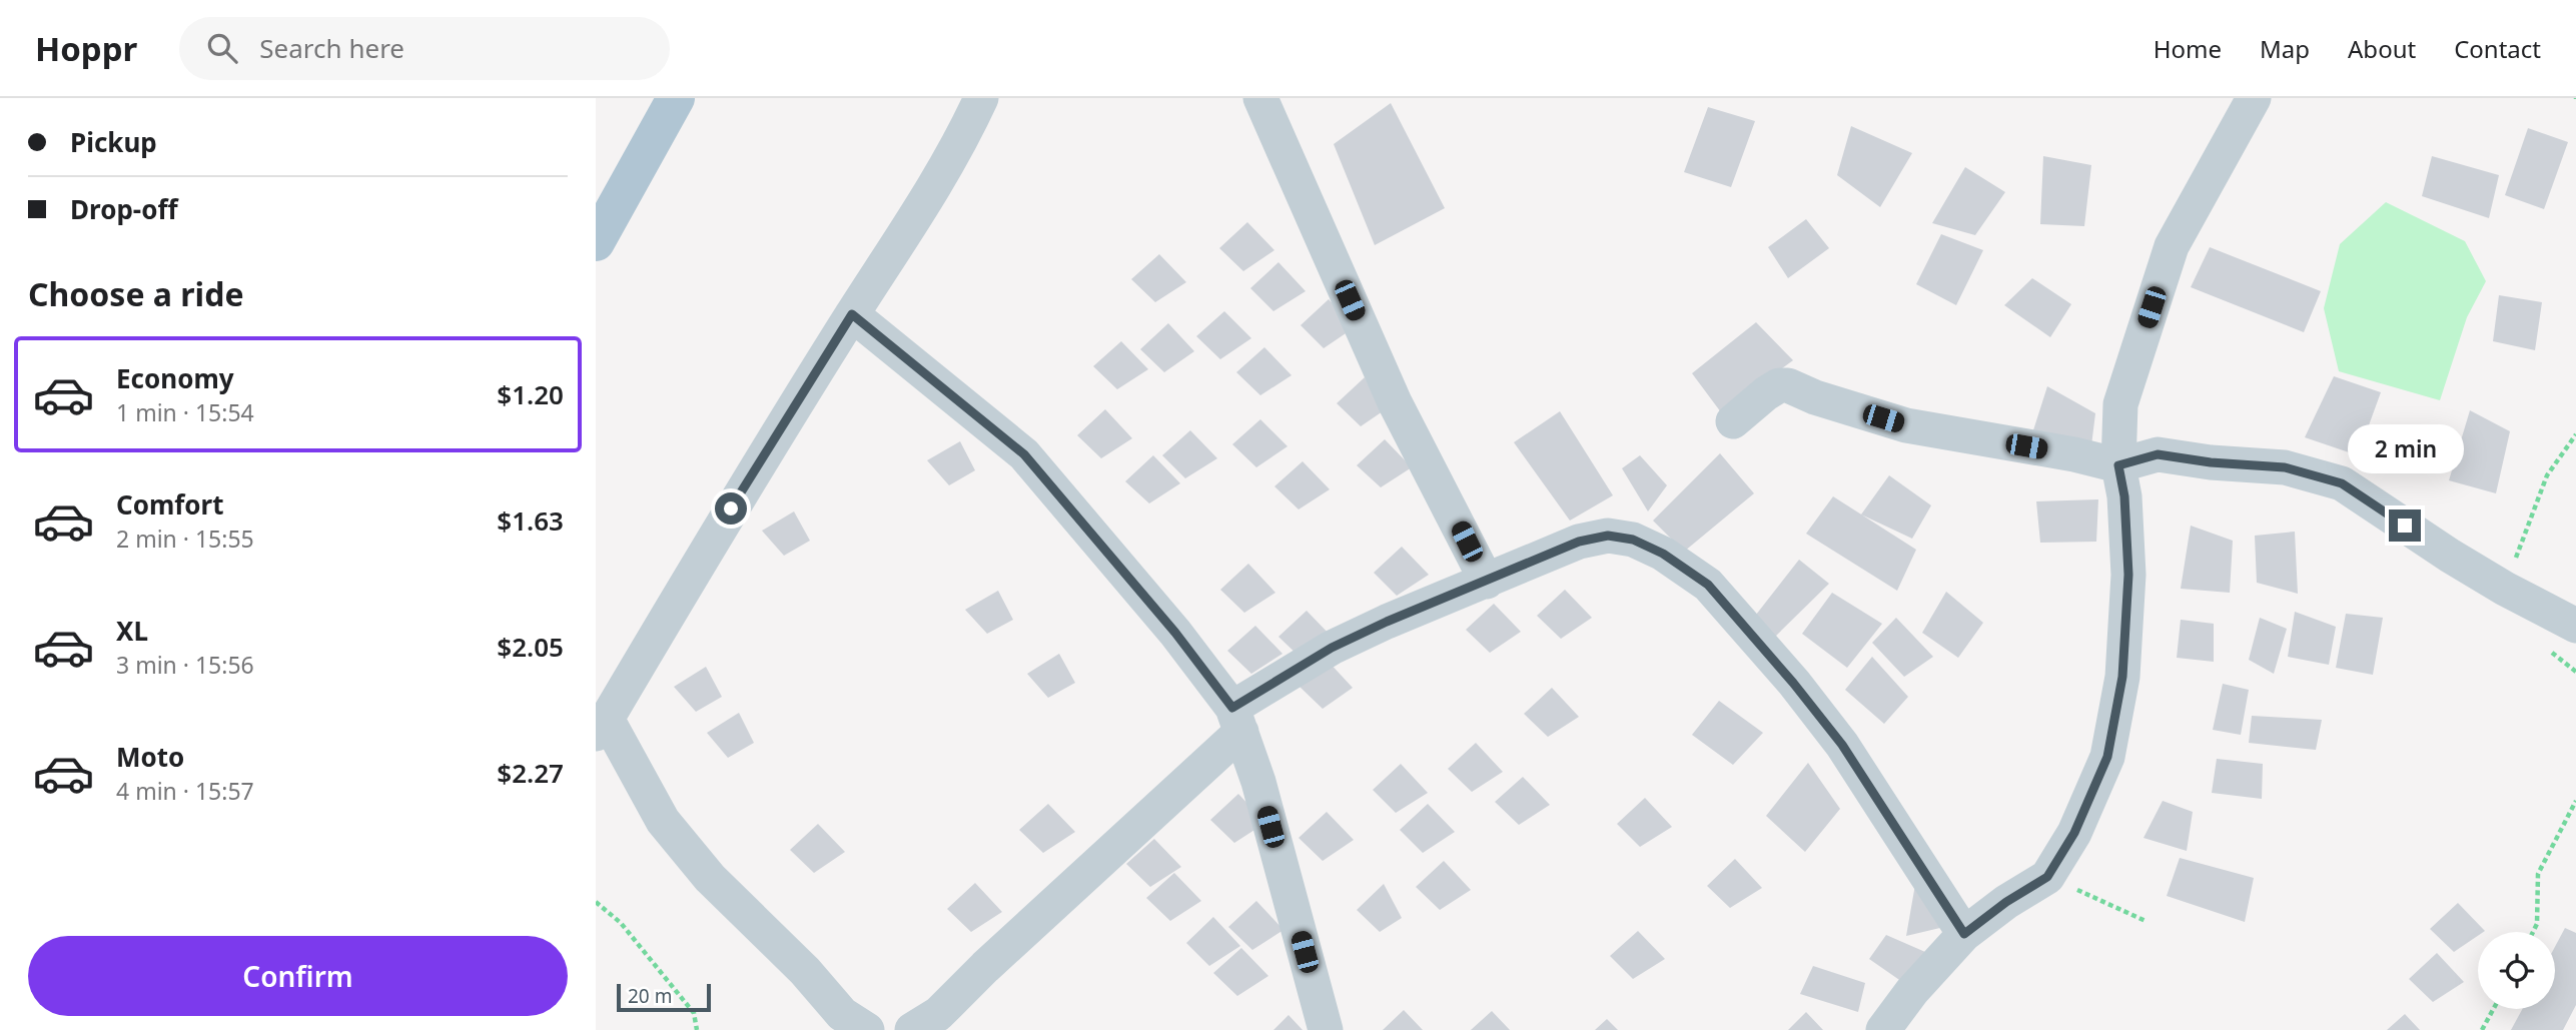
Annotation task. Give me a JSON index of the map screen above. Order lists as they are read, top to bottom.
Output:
{
  "scale_bar": "20 m",
  "page": {
    "header": "Hoppr",
    "search": "Search here",
    "nav": [
      "Home",
      "Map",
      "About",
      "Contact"
    ],
    "banner": ["Pickup", "Drop-off"],
    "heading": "Choose a ride",
    "list": [
      {
        "name": "Economy",
        "note": "1 min · 15:54",
        "value": "$1.20"
      },
      {
        "name": "Comfort",
        "note": "2 min · 15:55",
        "value": "$1.63"
      },
      {
        "name": "XL",
        "note": "3 min · 15:56",
        "value": "$2.05"
      },
      {
        "name": "Moto",
        "note": "4 min · 15:57",
        "value": "$2.27"
      }
    ],
    "bubble": "2 min",
    "buttons": "Confirm",
    "scale": "20 m"
  }
}
